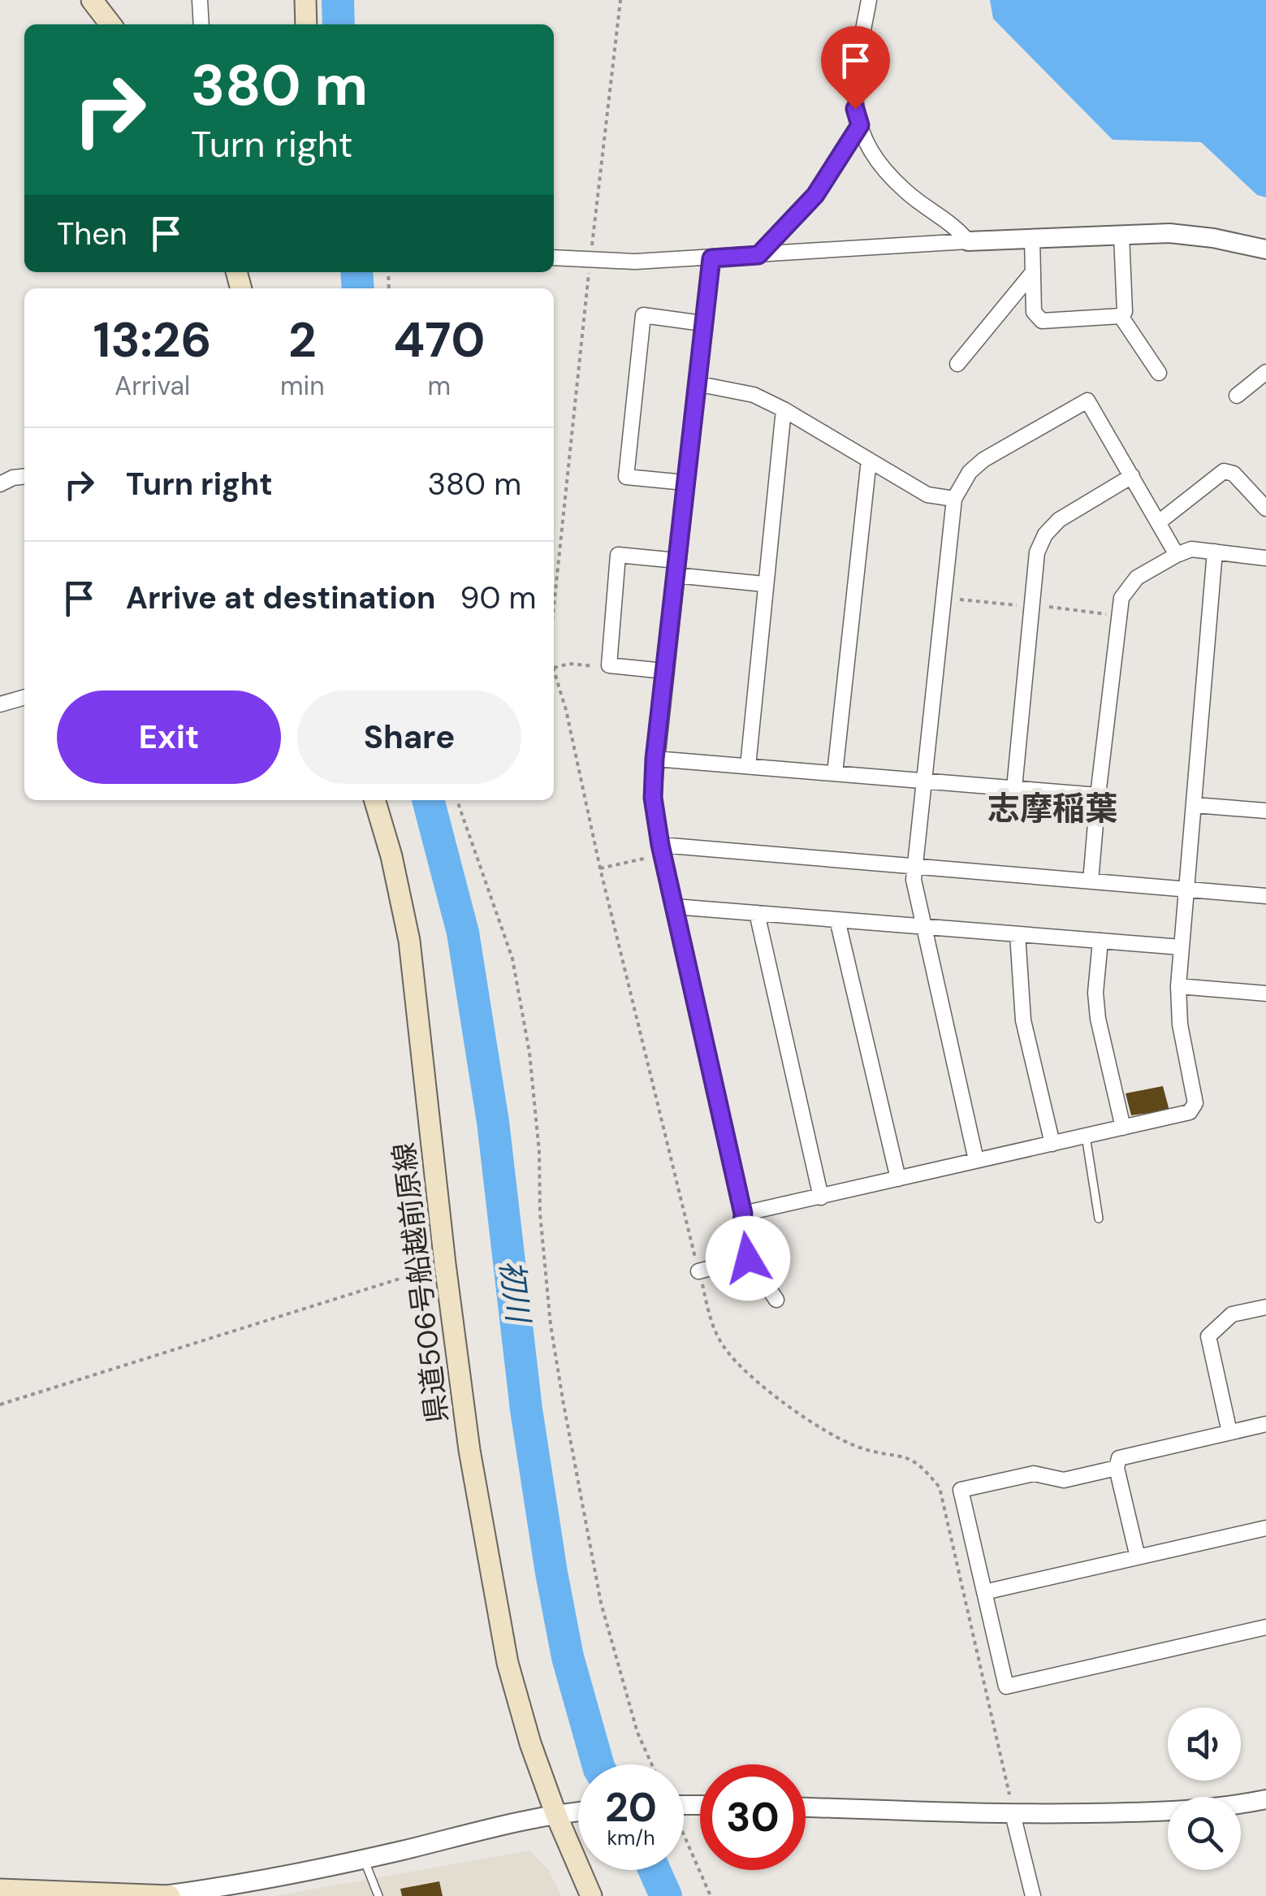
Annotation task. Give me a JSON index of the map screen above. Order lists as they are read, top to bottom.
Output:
{
  "streets": {
    "main road": ["県道506号船越前原線"]
  },
  "districts": ["志摩稲葉"],
  "water": ["初川"],
  "page": {
    "turn": ["380 m", "Turn right"],
    "then": "Then",
    "eta": [
      "13:26",
      "Arrival",
      "2",
      "min",
      "470",
      "m"
    ],
    "list": [
      {
        "name": "Turn right",
        "value": "380 m"
      },
      {
        "name": "Arrive at destination",
        "value": "90 m"
      }
    ],
    "buttons": ["Exit", "Share"],
    "speed": "20 km/h",
    "limit": "30"
  }
}
